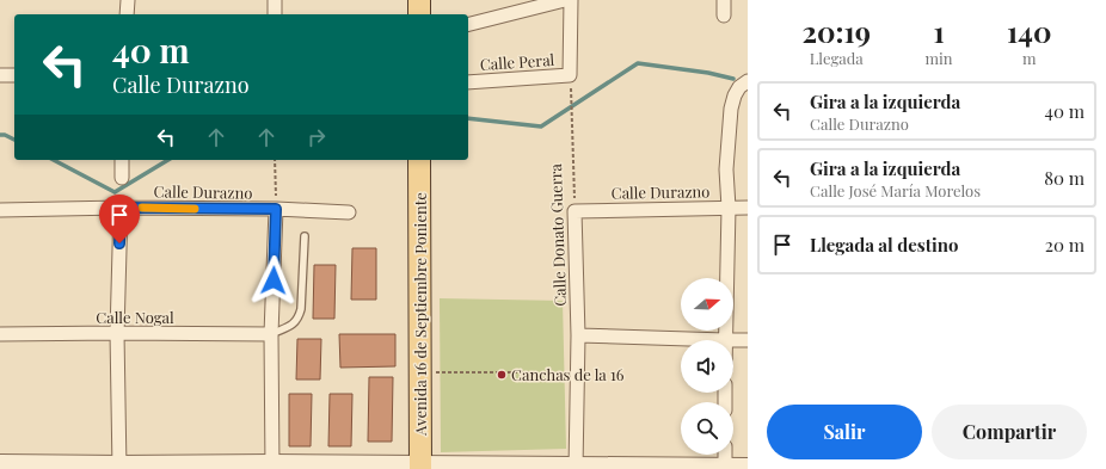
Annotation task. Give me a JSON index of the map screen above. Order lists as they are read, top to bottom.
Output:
{
  "streets": {
    "main road": ["Avenida 16 de Septiembre Poniente"],
    "street": [
      "Calle Peral",
      "Calle Durazno",
      "Calle Donato Guerra",
      "Calle Nogal"
    ]
  },
  "crossings": [
    ["Calle Peral", "Calle Donato Guerra"],
    ["Calle Durazno", "Calle Donato Guerra"]
  ],
  "places": ["Canchas de la 16"],
  "north": "right",
  "page": {
    "eta": [
      "20:19",
      "Llegada",
      "1",
      "min",
      "140",
      "m"
    ],
    "turn": ["40 m", "Calle Durazno"],
    "list": [
      {
        "name": "Gira a la izquierda",
        "note": "Calle Durazno",
        "value": "40 m"
      },
      {
        "name": "Gira a la izquierda",
        "note": "Calle José María Morelos",
        "value": "80 m"
      },
      {
        "name": "Llegada al destino",
        "value": "20 m"
      }
    ],
    "buttons": ["Salir", "Compartir"]
  }
}
